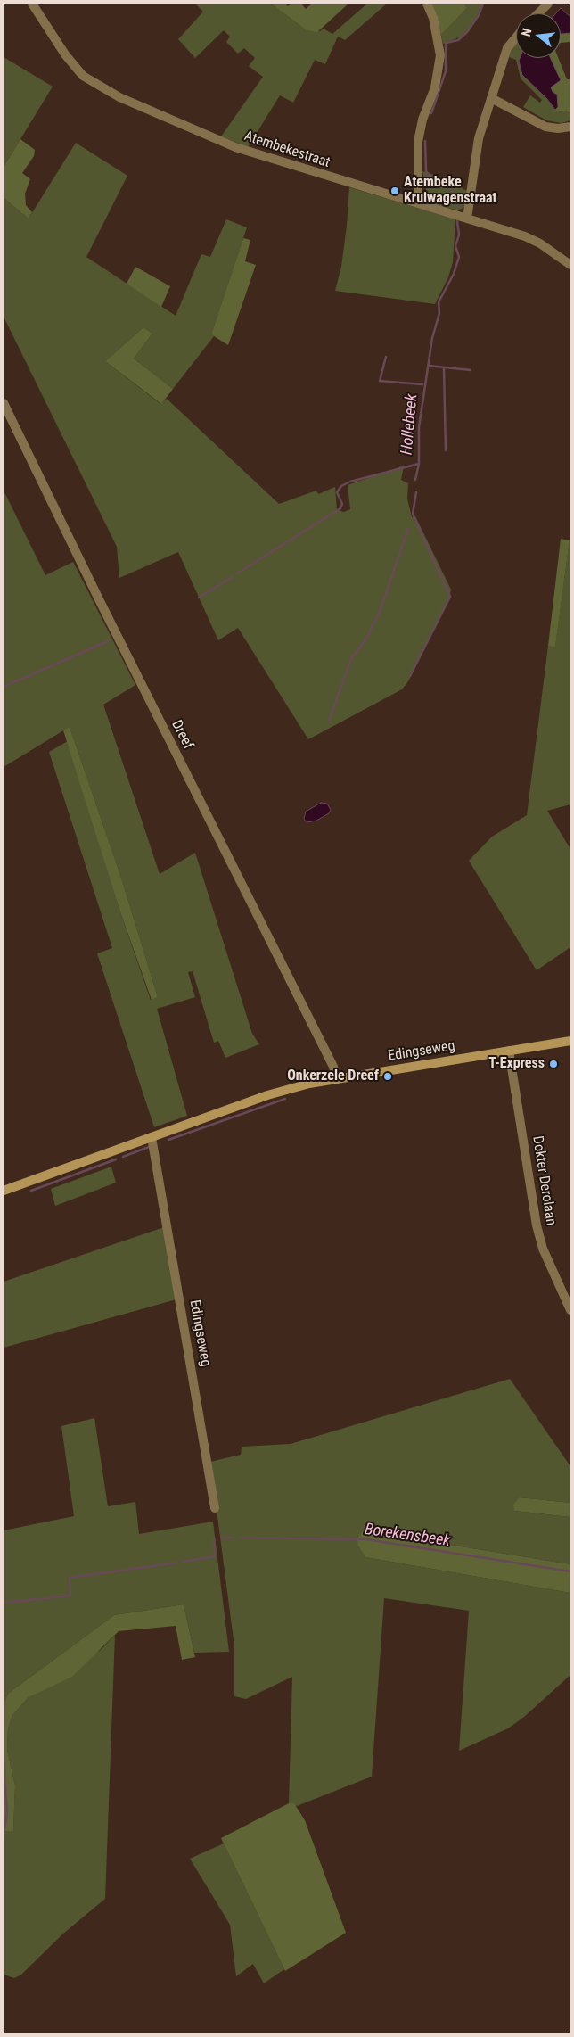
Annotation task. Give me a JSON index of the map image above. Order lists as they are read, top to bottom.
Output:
{
  "streets": {
    "main road": ["Edingseweg"],
    "street": ["Atembekestraat", "Dreef", "Dokter Derolaan"]
  },
  "crossings": [
    ["Dreef", "Edingseweg"],
    ["Edingseweg", "Dokter Derolaan"]
  ],
  "water": ["Hollebeek", "Borekensbeek"],
  "places": ["Atembeke Kruiwagenstraat", "T-Express", "Onkerzele Dreef"],
  "north": "left"
}
